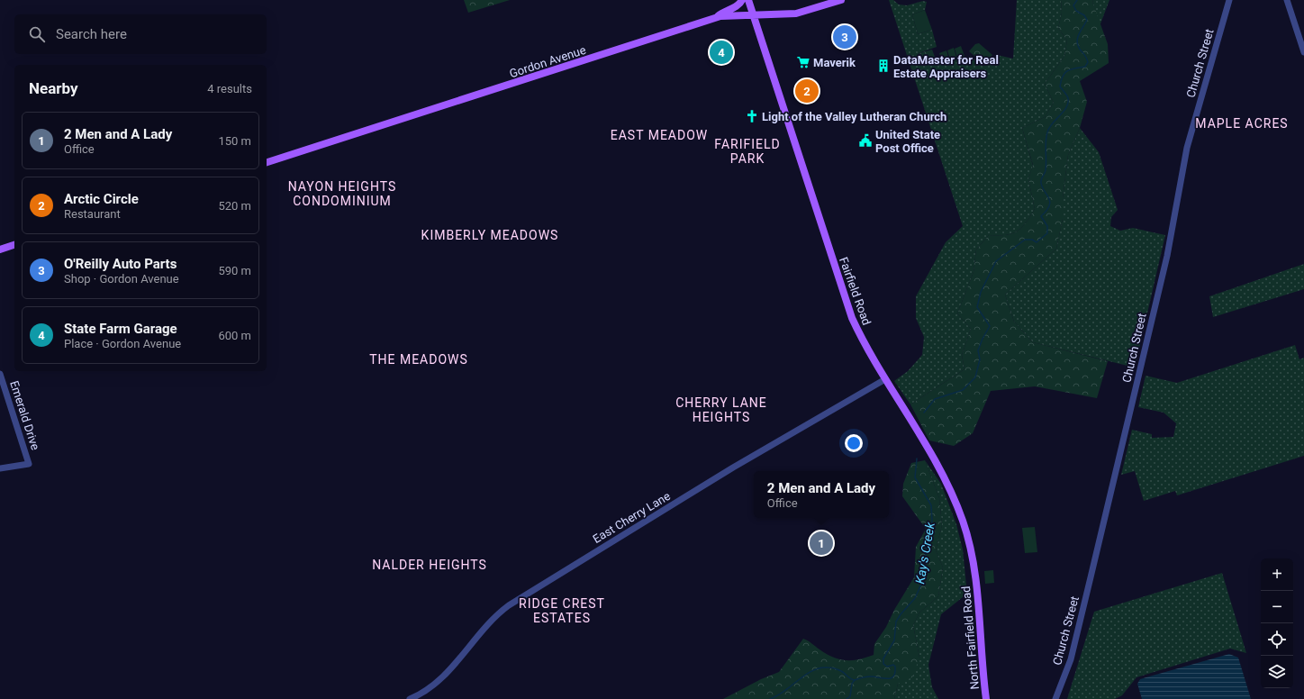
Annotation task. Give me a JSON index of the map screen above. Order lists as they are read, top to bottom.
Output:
{
  "streets": {
    "main road": ["Gordon Avenue", "Fairfield Road", "North Fairfield Road"],
    "street": ["Church Street", "Emerald Drive", "East Cherry Lane"]
  },
  "crossings": [
    ["Gordon Avenue", "Fairfield Road"],
    ["Fairfield Road", "East Cherry Lane"],
    ["Fairfield Road", "North Fairfield Road"]
  ],
  "districts": [
    "MAPLE ACRES",
    "EAST MEADOW",
    "FARIFIELD PARK",
    "NAYON HEIGHTS CONDOMINIUM",
    "KIMBERLY MEADOWS",
    "THE MEADOWS",
    "CHERRY LANE HEIGHTS",
    "NALDER HEIGHTS",
    "RIDGE CREST ESTATES"
  ],
  "water": ["Kay's Creek"],
  "places": {
    "supermarket": ["Maverik"],
    "building": ["DataMaster for Real Estate Appraisers"],
    "church": ["Light of the Valley Lutheran Church"],
    "public building": ["United State Post Office"]
  },
  "page": {
    "search": "Search here",
    "pins": [
      "3",
      "4",
      "2",
      "1"
    ],
    "heading": ["Nearby", "4 results"],
    "list": [
      {
        "mark": "1",
        "name": "2 Men and A Lady",
        "note": "Office",
        "value": "150 m"
      },
      {
        "mark": "2",
        "name": "Arctic Circle",
        "note": "Restaurant",
        "value": "520 m"
      },
      {
        "mark": "3",
        "name": "O'Reilly Auto Parts",
        "note": "Shop · Gordon Avenue",
        "value": "590 m"
      },
      {
        "mark": "4",
        "name": "State Farm Garage",
        "note": "Place · Gordon Avenue",
        "value": "600 m"
      }
    ],
    "popup": ["2 Men and A Lady", "Office"],
    "map_buttons": ["+", "−"]
  }
}
